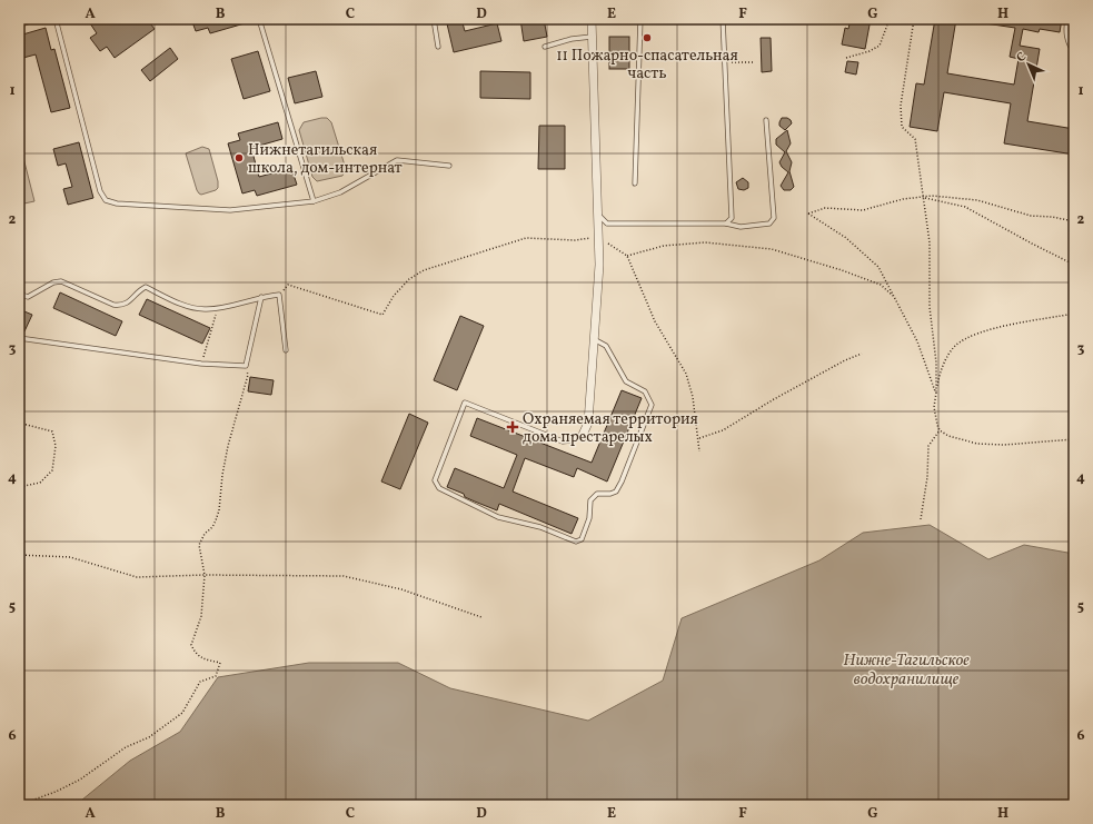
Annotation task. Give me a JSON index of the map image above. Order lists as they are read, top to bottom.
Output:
{
  "water": ["Нижне-Тагильское водохранилище"],
  "places": {
    "other": ["11 Пожарно-спасательная часть", "Нижнетагильская школа, дом-интернат"],
    "health": ["Охраняемая территория дома престарелых"]
  },
  "north": "top left",
  "grid": {
    "columns": [
      "A",
      "B",
      "C",
      "D",
      "E",
      "F",
      "G",
      "H"
    ],
    "rows": [
      "1",
      "2",
      "3",
      "4",
      "5",
      "6"
    ]
  }
}
